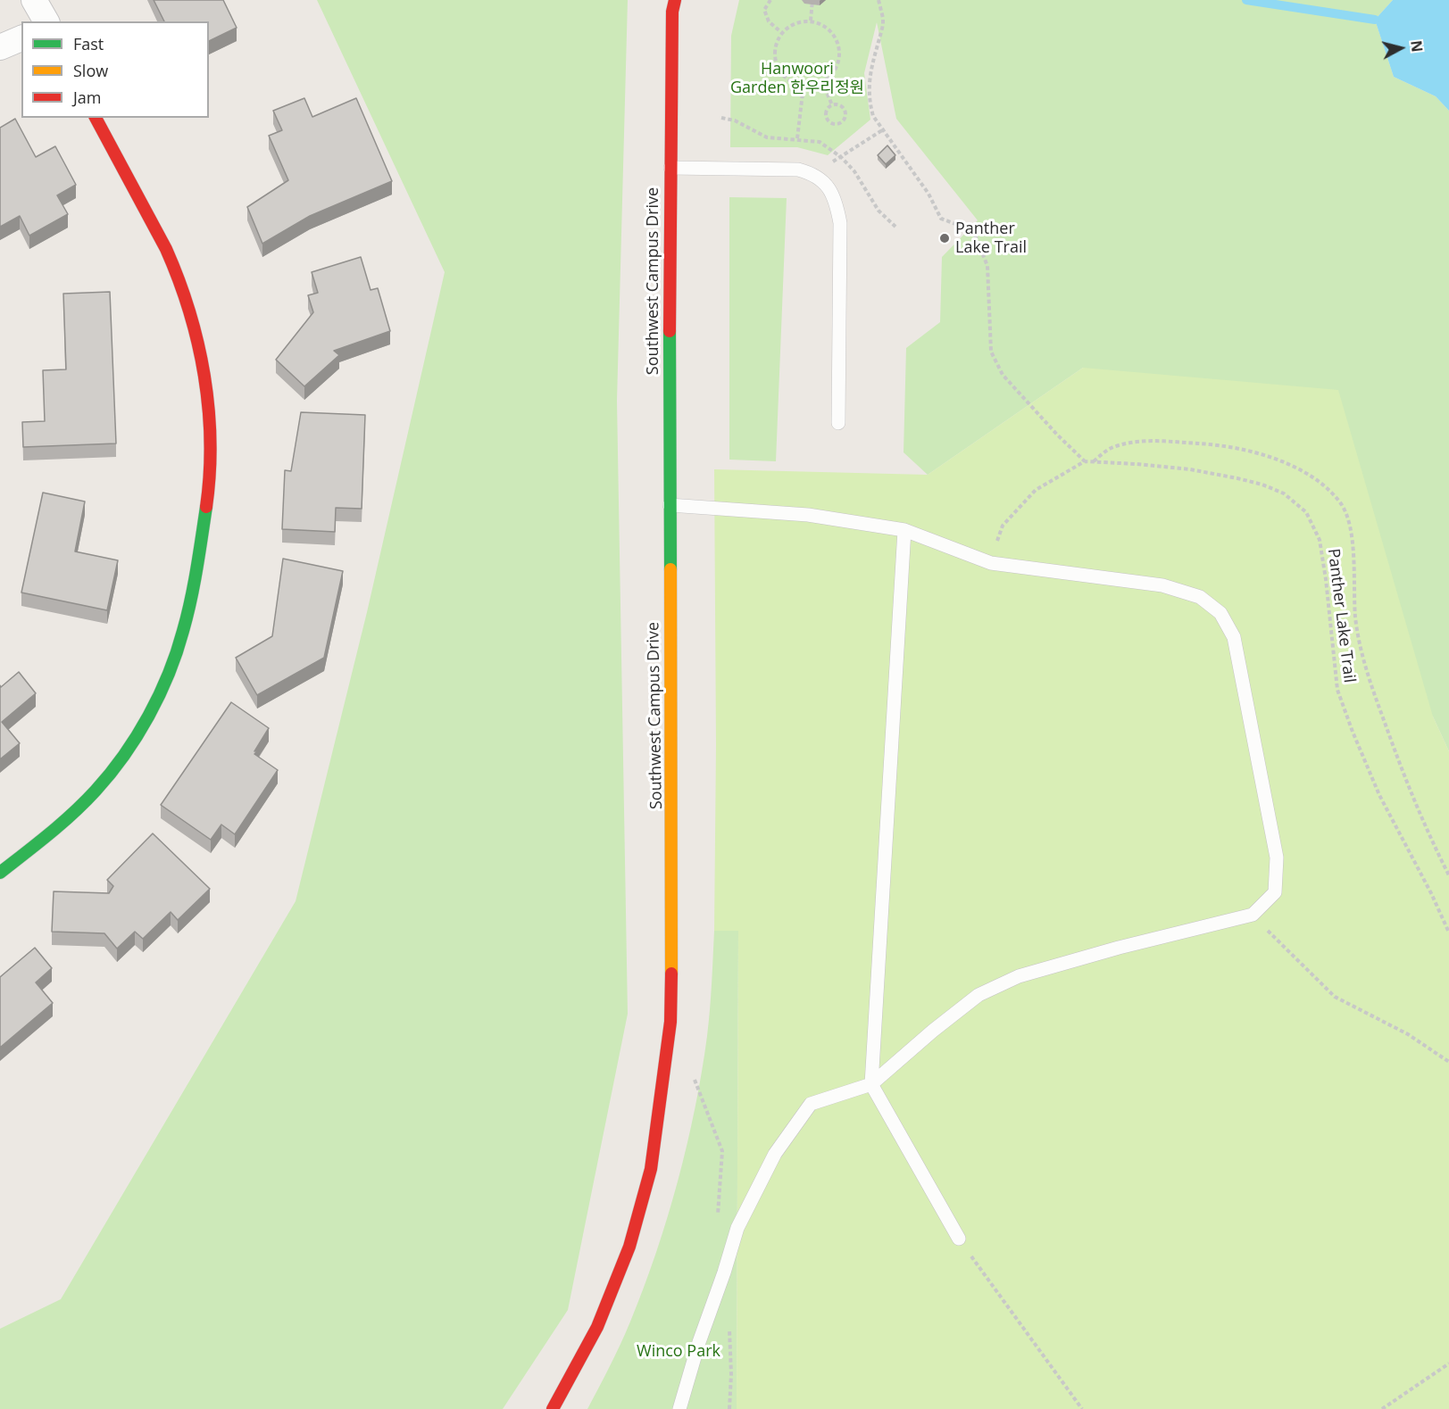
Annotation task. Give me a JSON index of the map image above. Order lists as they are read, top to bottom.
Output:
{
  "streets": {
    "main road": ["Southwest Campus Drive"],
    "path": ["Panther Lake Trail"]
  },
  "parks": ["Hanwoori Garden 한우리정원", "Winco Park"],
  "places": ["Panther Lake Trail"],
  "legend": ["Fast", "Slow", "Jam"],
  "north": "right"
}
